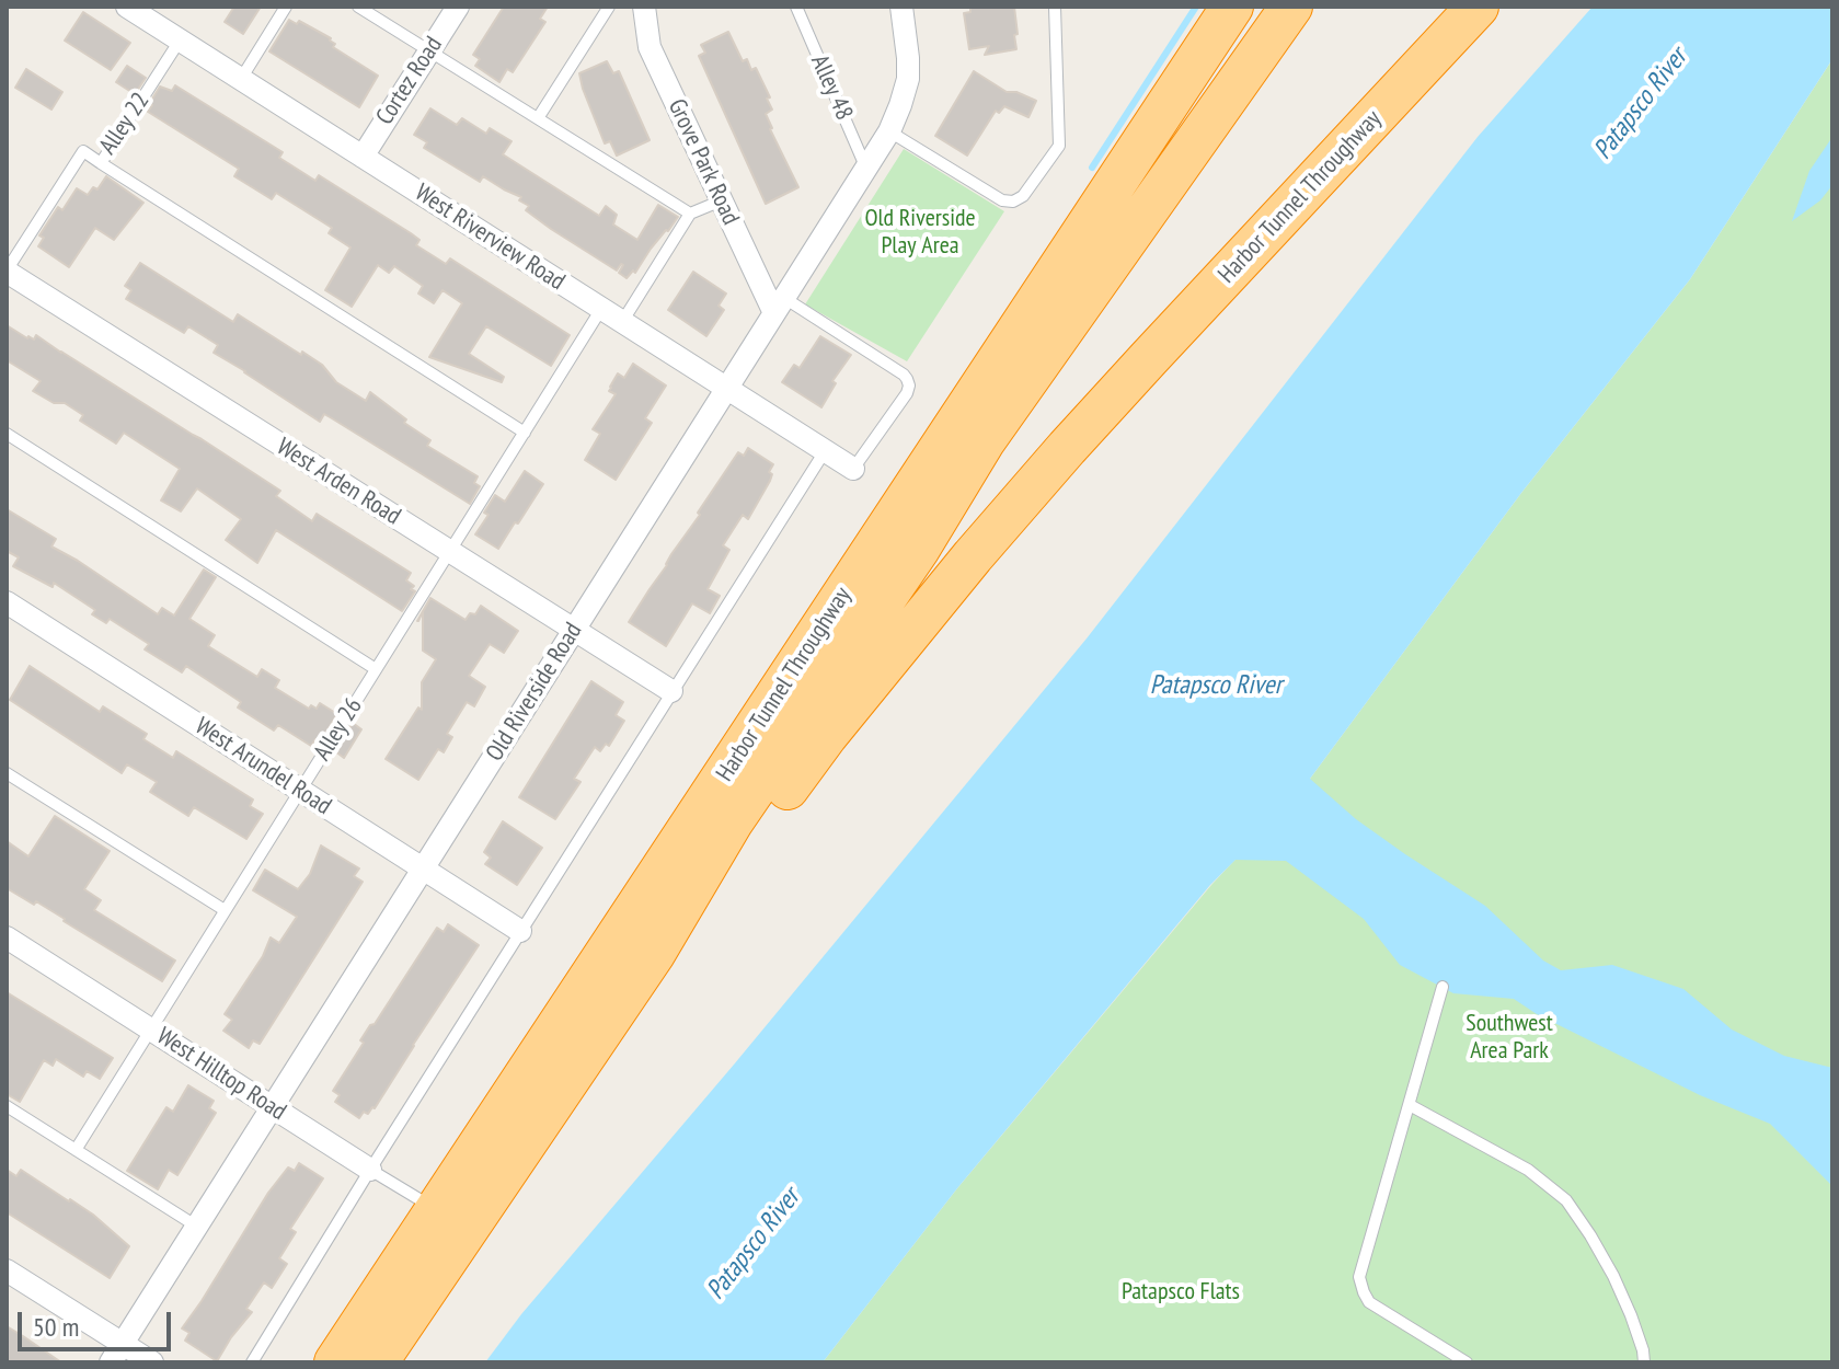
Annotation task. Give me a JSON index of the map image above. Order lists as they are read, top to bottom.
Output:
{
  "streets": {
    "highway": ["Harbor Tunnel Throughway"],
    "street": [
      "Cortez Road",
      "Grove Park Road",
      "West Riverview Road",
      "West Arden Road",
      "Old Riverside Road",
      "West Arundel Road",
      "West Hilltop Road"
    ],
    "lane": ["Alley 48", "Alley 22", "Alley 26"]
  },
  "crossings": [
    ["Cortez Road", "West Riverview Road"],
    ["Alley 48", "Old Riverside Road"],
    ["Alley 22", "West Riverview Road"],
    ["Alley 22", "West Arden Road"],
    ["Grove Park Road", "Old Riverside Road"],
    ["Harbor Tunnel Throughway", "West Hilltop Road"],
    ["West Riverview Road", "Old Riverside Road"],
    ["West Riverview Road", "Alley 26"],
    ["West Arden Road", "Old Riverside Road"],
    ["West Arden Road", "Alley 26"],
    ["Old Riverside Road", "West Arundel Road"],
    ["Old Riverside Road", "West Hilltop Road"],
    ["Alley 26", "West Arundel Road"],
    ["Alley 26", "West Hilltop Road"]
  ],
  "water": ["Patapsco River"],
  "parks": ["Old Riverside Play Area", "Southwest Area Park", "Patapsco Flats"],
  "scale_bar": "50 m"
}
